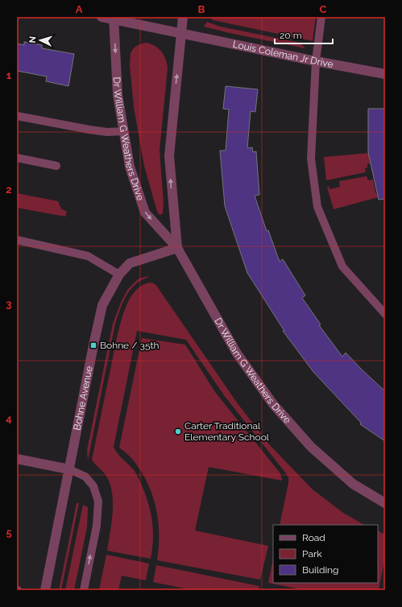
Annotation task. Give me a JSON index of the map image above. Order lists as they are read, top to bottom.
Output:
{
  "streets": {
    "street": ["Louis Coleman Jr Drive", "Dr William G Weathers Drive", "Bohne Avenue"]
  },
  "crossings": [
    ["Louis Coleman Jr Drive", "Dr William G Weathers Drive"],
    ["Dr William G Weathers Drive", "Bohne Avenue"]
  ],
  "places": {
    "transit": ["Bohne / 35th"],
    "other": ["Carter Traditional Elementary School"]
  },
  "legend": ["Road", "Park", "Building"],
  "scale_bar": "20 m",
  "north": "left",
  "grid": {
    "columns": ["A", "B", "C"],
    "rows": [
      "1",
      "2",
      "3",
      "4",
      "5"
    ]
  }
}
